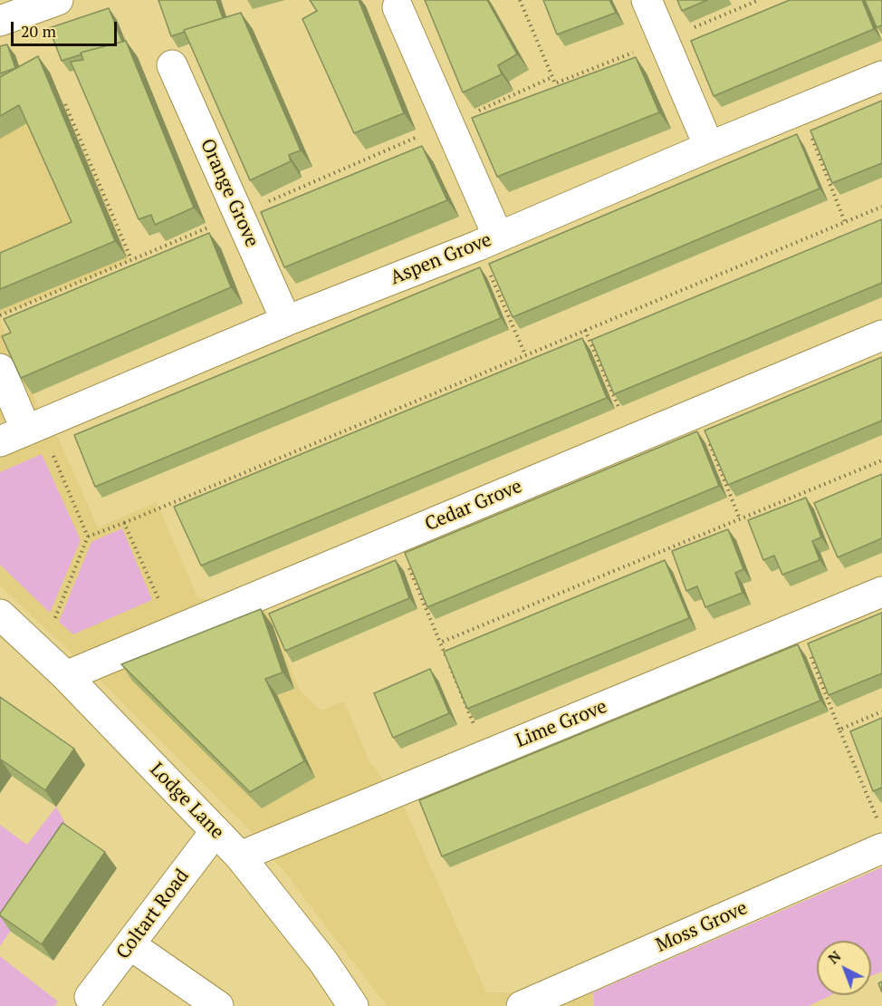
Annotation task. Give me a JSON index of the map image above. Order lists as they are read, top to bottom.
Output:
{
  "streets": {
    "street": [
      "Orange Grove",
      "Aspen Grove",
      "Cedar Grove",
      "Lime Grove",
      "Lodge Lane",
      "Coltart Road",
      "Moss Grove"
    ]
  },
  "crossings": [
    ["Orange Grove", "Aspen Grove"],
    ["Cedar Grove", "Lodge Lane"],
    ["Lime Grove", "Lodge Lane"],
    ["Lodge Lane", "Coltart Road"]
  ],
  "scale_bar": "20 m",
  "north": "top left"
}
